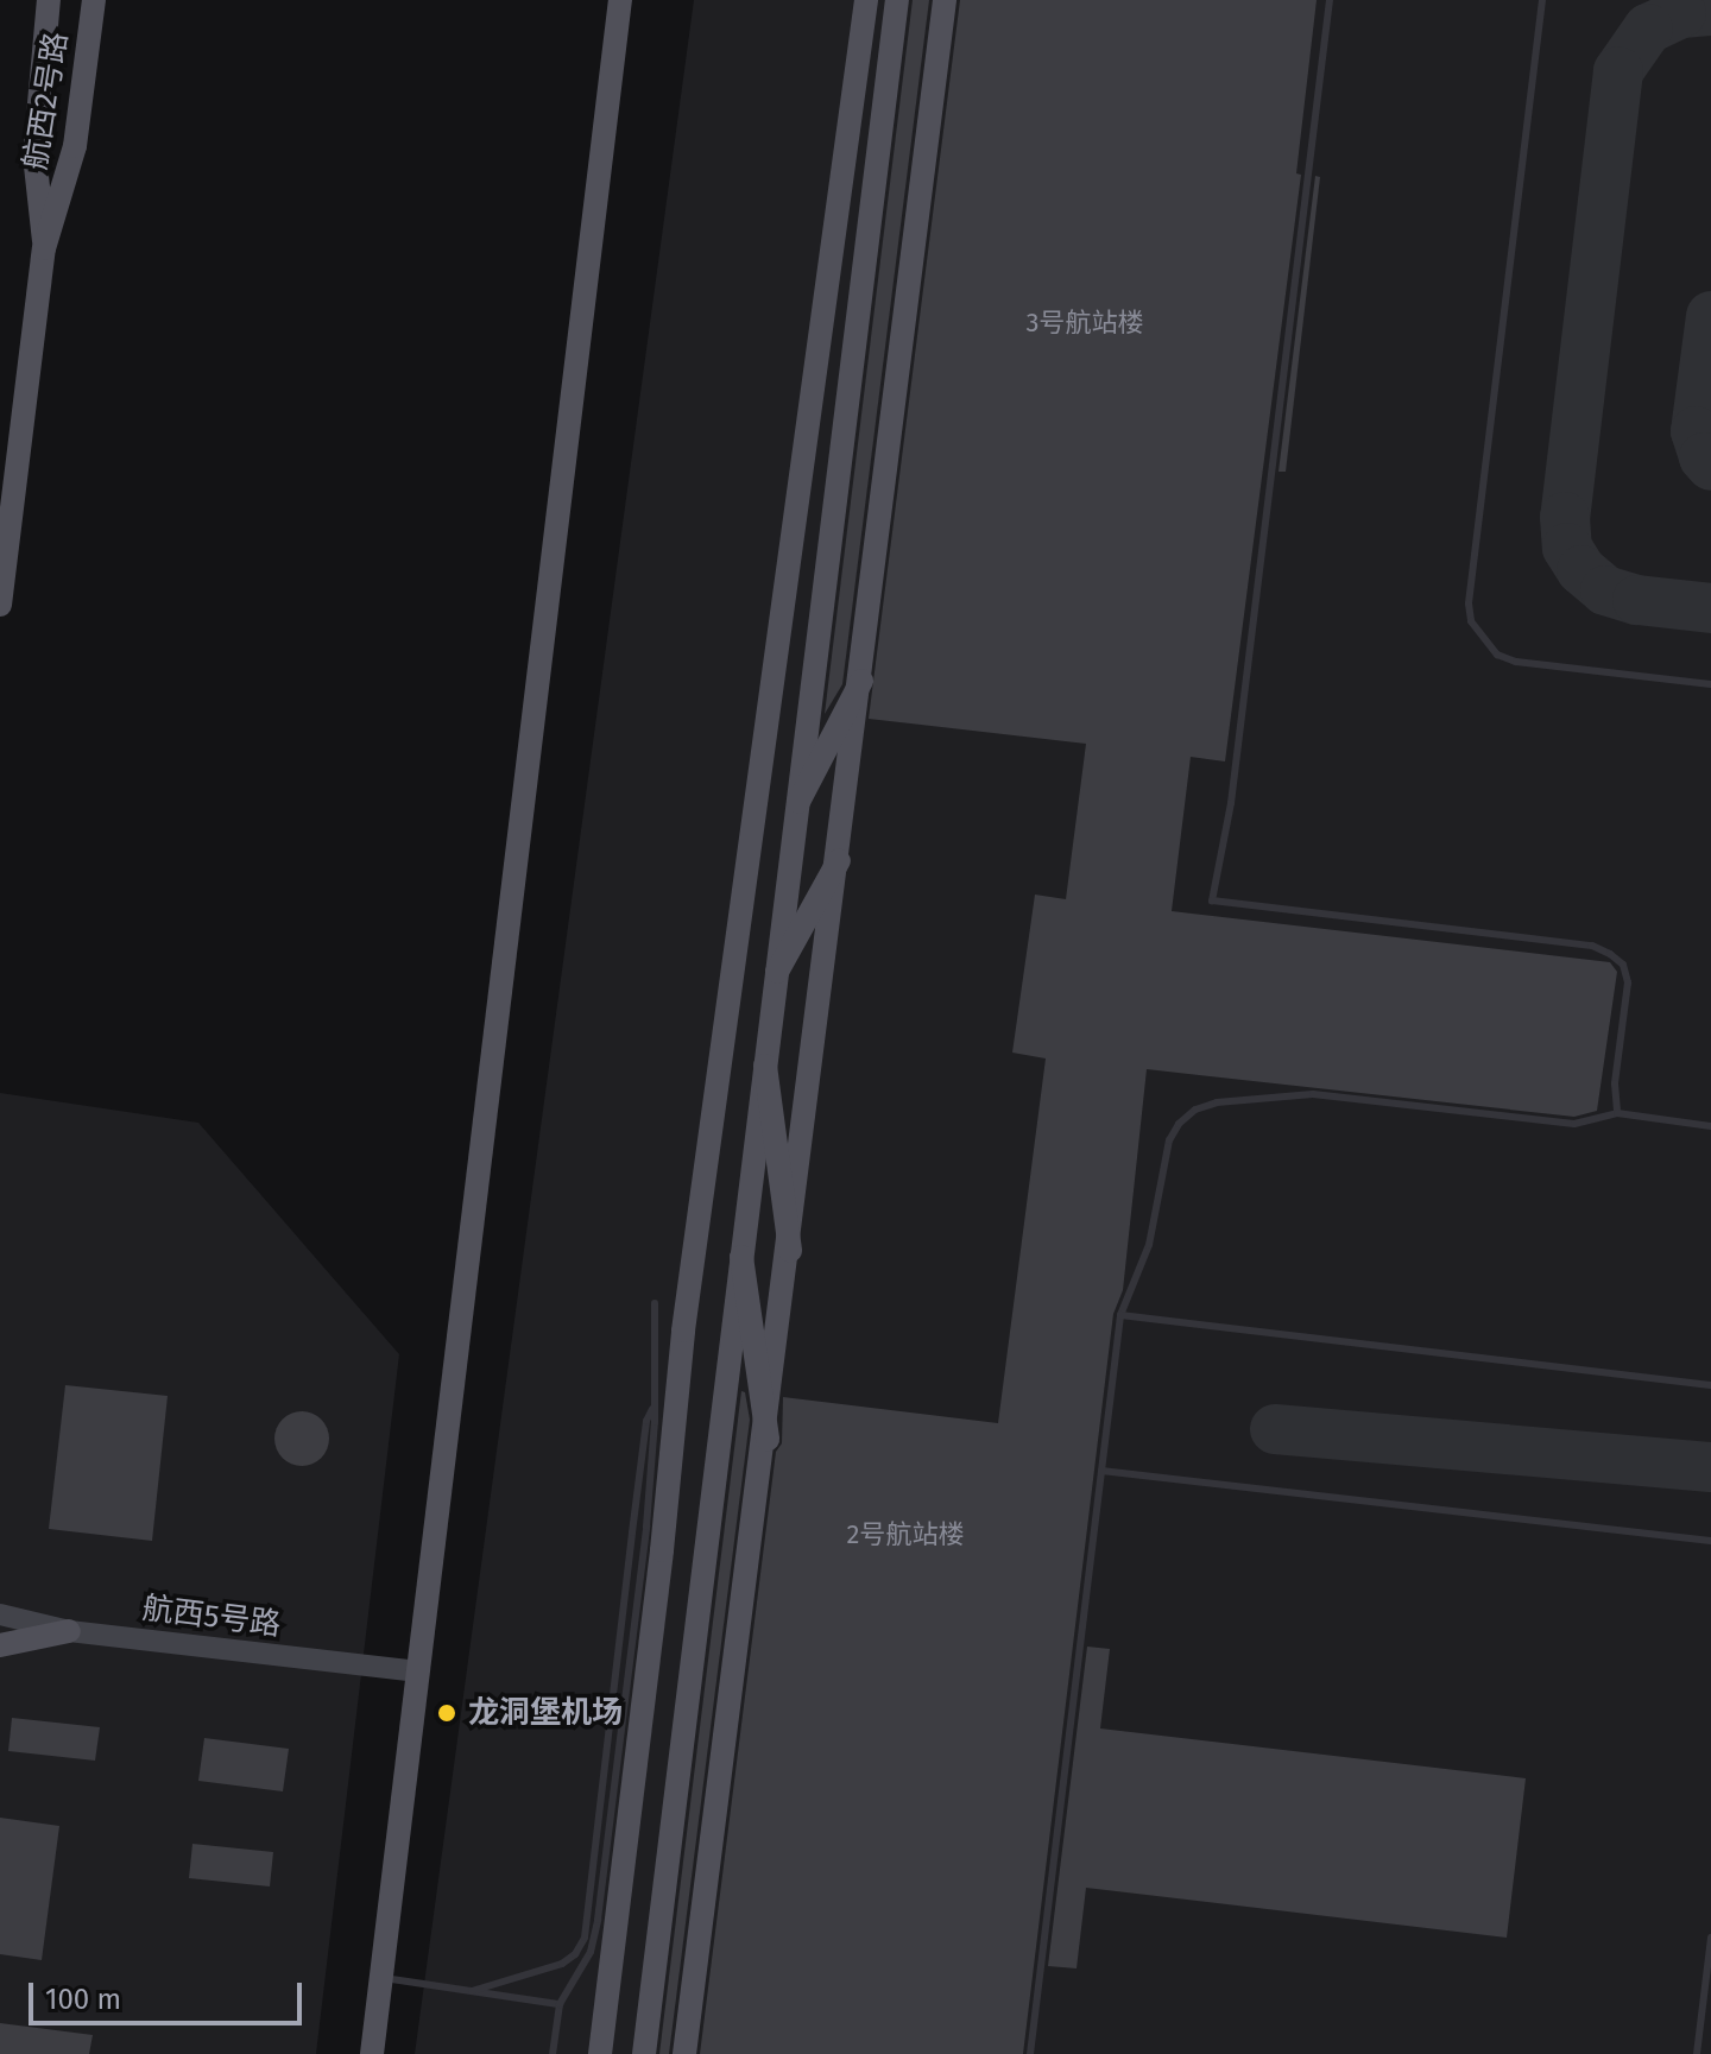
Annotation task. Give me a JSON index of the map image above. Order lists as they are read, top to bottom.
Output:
{
  "streets": {
    "main road": ["航西2号路"],
    "street": ["航西5号路"]
  },
  "places": ["龙洞堡机场"],
  "house_numbers": ["3号航站楼", "2号航站楼"],
  "scale_bar": "100 m"
}
